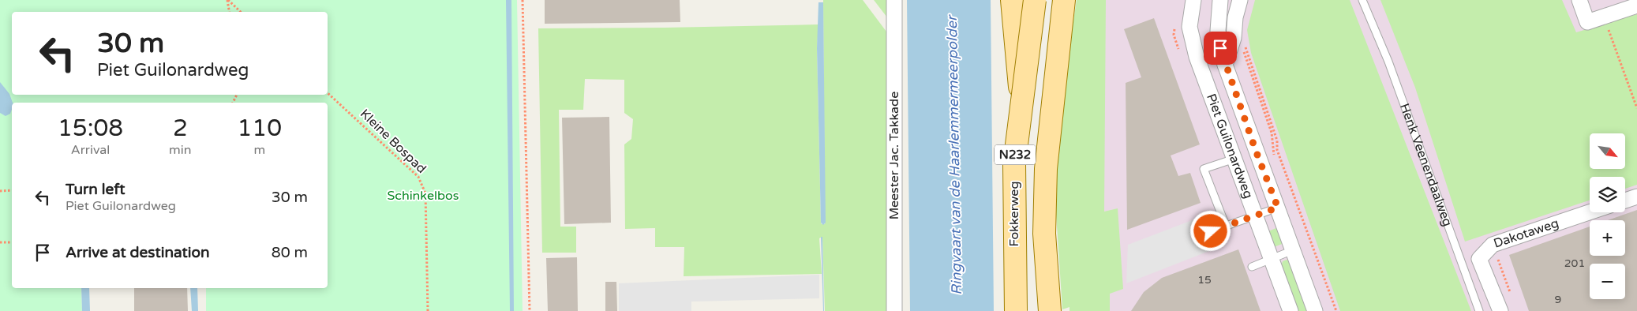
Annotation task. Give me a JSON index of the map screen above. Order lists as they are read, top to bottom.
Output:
{
  "streets": {
    "main road": ["N232", "Fokkerweg"],
    "street": ["Piet Guilonardweg", "Meester Jac. Takkade", "Dakotaweg"],
    "lane": ["Henk Veenendaalweg"],
    "path": ["Kleine Bospad"]
  },
  "water": ["Ringvaart van de Haarlemmermeerpolder"],
  "parks": ["Schinkelbos"],
  "house_numbers": ["201", "15", "9"],
  "north": "bottom right",
  "page": {
    "turn": ["30 m", "Piet Guilonardweg"],
    "eta": [
      "15:08",
      "Arrival",
      "2",
      "min",
      "110",
      "m"
    ],
    "map_buttons": ["+", "−"],
    "list": [
      {
        "name": "Turn left",
        "note": "Piet Guilonardweg",
        "value": "30 m"
      },
      {
        "name": "Arrive at destination",
        "value": "80 m"
      }
    ]
  }
}
